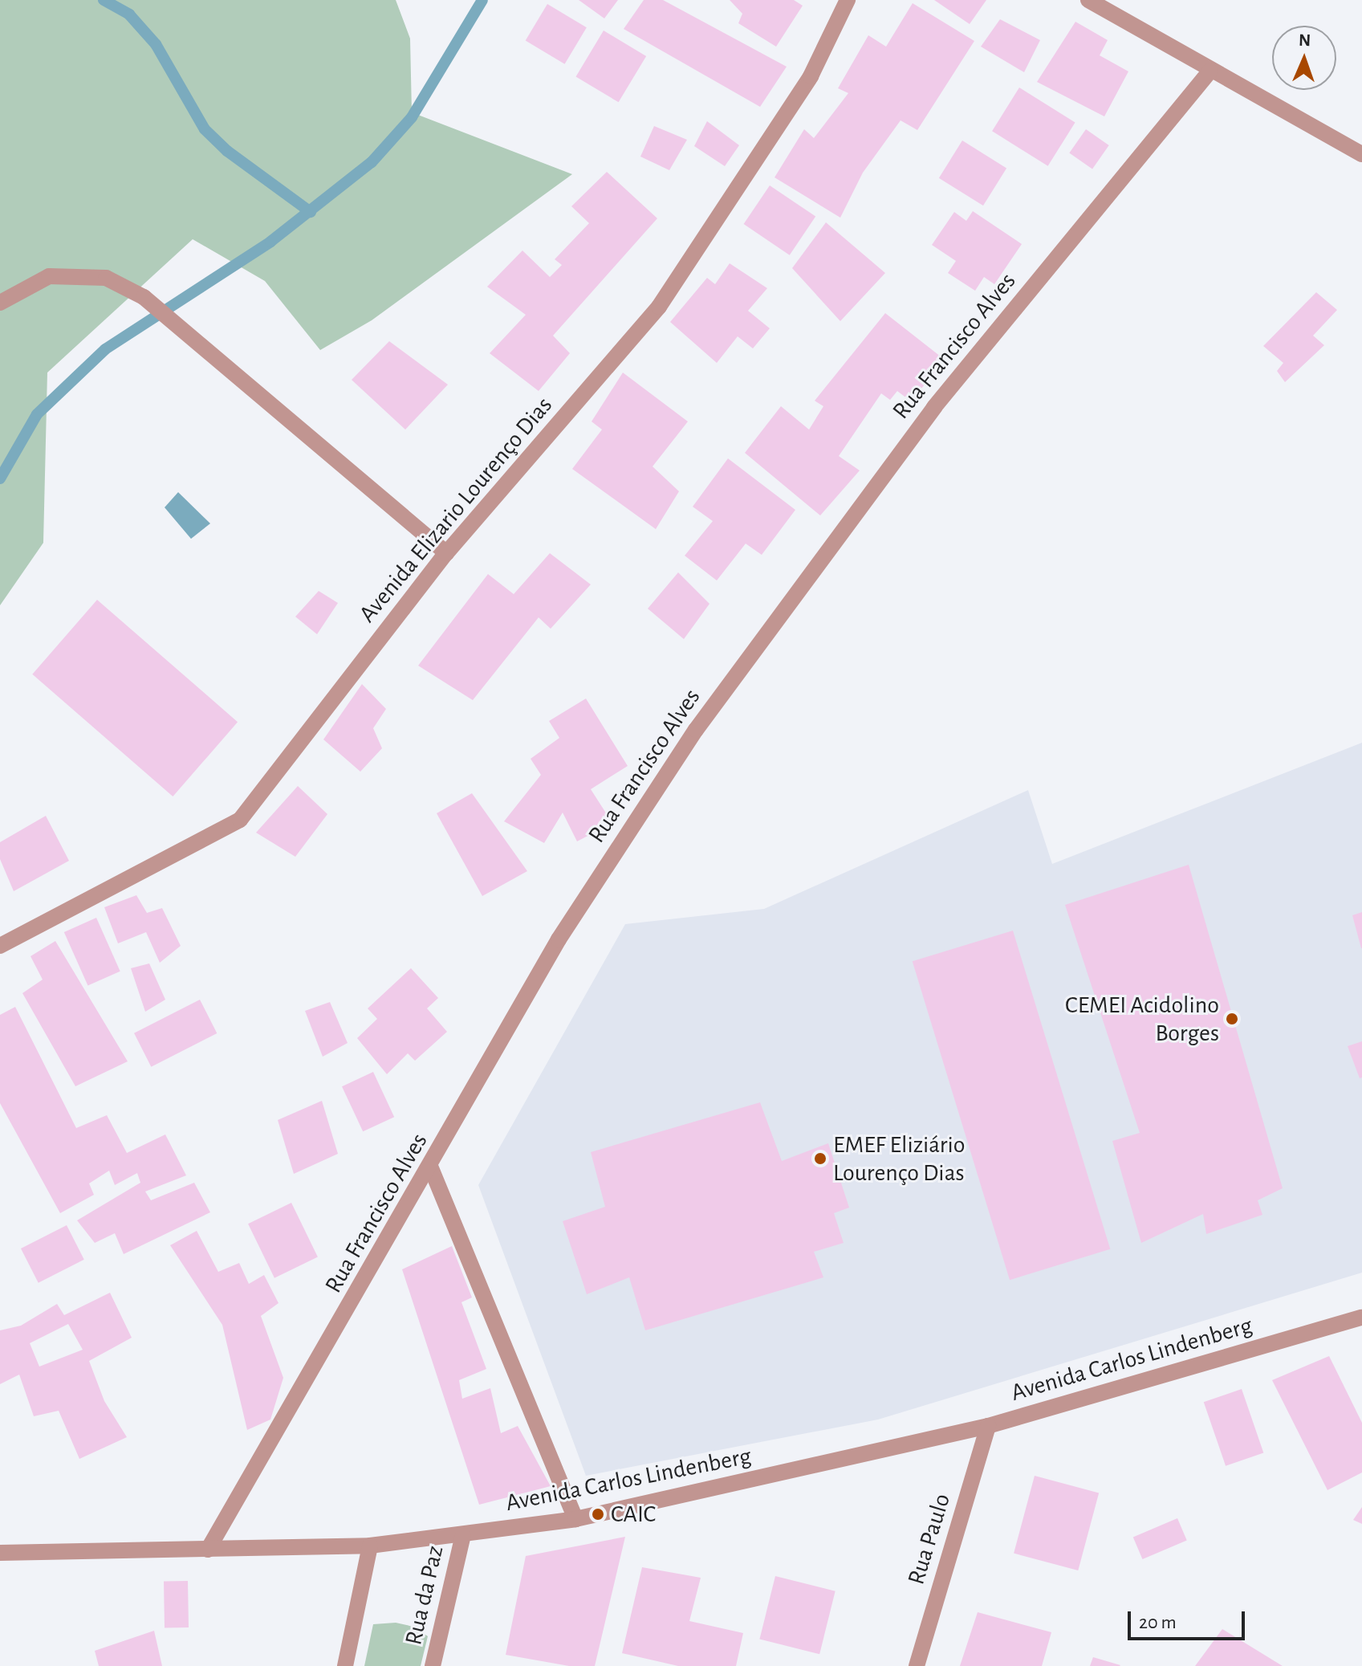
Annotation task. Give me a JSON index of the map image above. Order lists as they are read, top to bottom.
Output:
{
  "streets": {
    "street": [
      "Rua Francisco Alves",
      "Avenida Elizario Lourenço Dias",
      "Avenida Carlos Lindenberg",
      "Rua Paulo",
      "Rua da Paz"
    ]
  },
  "crossings": [
    ["Rua Francisco Alves", "Avenida Carlos Lindenberg"],
    ["Avenida Carlos Lindenberg", "Rua Paulo"],
    ["Avenida Carlos Lindenberg", "Rua da Paz"]
  ],
  "places": ["CEMEI Acidolino Borges", "EMEF Eliziário Lourenço Dias", "CAIC"],
  "scale_bar": "20 m",
  "north": "top"
}
